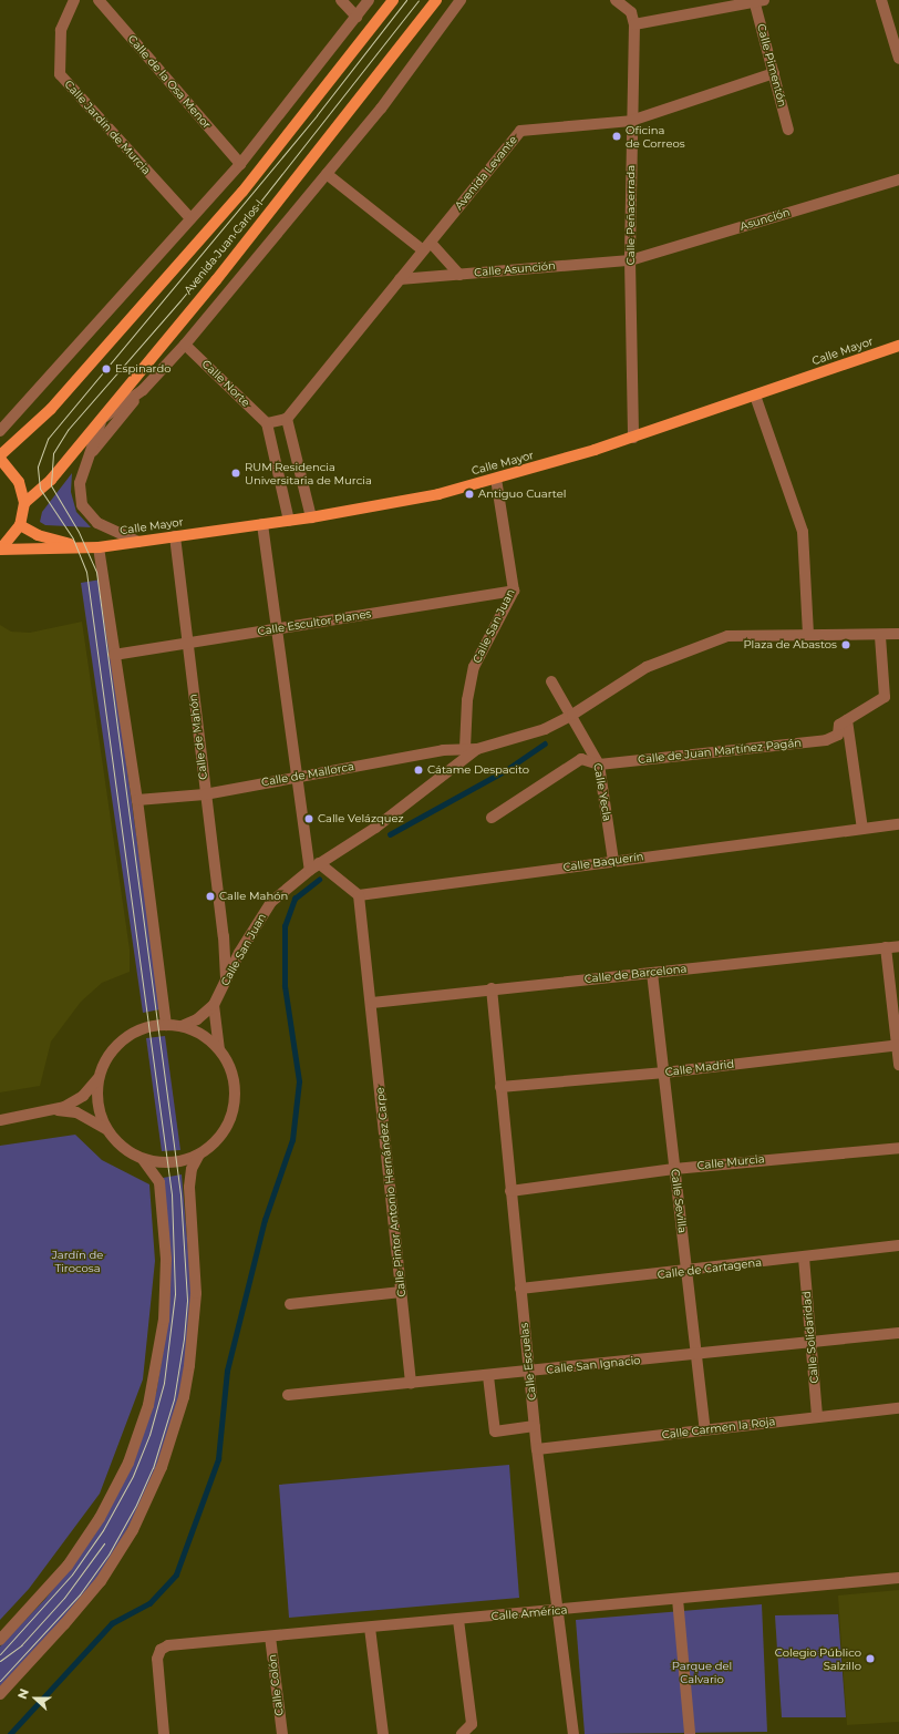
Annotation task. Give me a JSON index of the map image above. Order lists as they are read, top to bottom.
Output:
{
  "streets": {
    "main road": ["Avenida Juan Carlos I", "Calle Mayor"],
    "street": [
      "Calle Pimentón",
      "Calle de la Osa Menor",
      "Calle Jardín de Murcia",
      "Avenida Levante",
      "Calle Peñacerrada",
      "Asunción",
      "Calle Asunción",
      "Calle Norte",
      "Calle Escultor Planes",
      "Calle San Juan",
      "Calle de Mahón",
      "Calle de Juan Martínez Pagán",
      "Calle de Mallorca",
      "Calle Yecla",
      "Calle Baquerín",
      "Calle de Barcelona",
      "Calle Madrid",
      "Calle Murcia",
      "Calle Pintor Antonio Hernández Carpe",
      "Calle Sevilla",
      "Calle de Cartagena",
      "Calle Solidaridad",
      "Calle Escuelas",
      "Calle San Ignacio",
      "Calle Carmen la Roja",
      "Calle América",
      "Calle Colón"
    ]
  },
  "crossings": [
    ["Calle Pimentón", "Avenida Levante"],
    ["Avenida Levante", "Calle Peñacerrada"],
    ["Avenida Levante", "Calle Asunción"],
    ["Calle Peñacerrada", "Asunción"],
    ["Calle Peñacerrada", "Calle Asunción"],
    ["Calle Peñacerrada", "Calle Mayor"],
    ["Asunción", "Calle Asunción"],
    ["Calle Mayor", "Calle San Juan"],
    ["Calle Mayor", "Calle de Mahón"],
    ["Calle Escultor Planes", "Calle San Juan"],
    ["Calle Escultor Planes", "Calle de Mahón"],
    ["Calle San Juan", "Calle de Mahón"],
    ["Calle San Juan", "Calle de Juan Martínez Pagán"],
    ["Calle San Juan", "Calle de Mallorca"],
    ["Calle San Juan", "Calle Yecla"],
    ["Calle de Mahón", "Calle de Mallorca"],
    ["Calle de Juan Martínez Pagán", "Calle Yecla"],
    ["Calle Yecla", "Calle Baquerín"],
    ["Calle Baquerín", "Calle Pintor Antonio Hernández Carpe"],
    ["Calle de Barcelona", "Calle Pintor Antonio Hernández Carpe"],
    ["Calle de Barcelona", "Calle Sevilla"],
    ["Calle de Barcelona", "Calle Escuelas"],
    ["Calle Madrid", "Calle Sevilla"],
    ["Calle Madrid", "Calle Escuelas"],
    ["Calle Murcia", "Calle Sevilla"],
    ["Calle Murcia", "Calle Escuelas"],
    ["Calle Pintor Antonio Hernández Carpe", "Calle San Ignacio"],
    ["Calle Sevilla", "Calle de Cartagena"],
    ["Calle Sevilla", "Calle San Ignacio"],
    ["Calle Sevilla", "Calle Carmen la Roja"],
    ["Calle de Cartagena", "Calle Solidaridad"],
    ["Calle de Cartagena", "Calle Escuelas"],
    ["Calle Solidaridad", "Calle San Ignacio"],
    ["Calle Solidaridad", "Calle Carmen la Roja"],
    ["Calle Escuelas", "Calle San Ignacio"],
    ["Calle Escuelas", "Calle Carmen la Roja"],
    ["Calle Escuelas", "Calle América"],
    ["Calle América", "Calle Colón"]
  ],
  "parks": ["Jardín de Tirocosa", "Parque del Calvario"],
  "places": [
    "Oficina de Correos",
    "Espinardo",
    "RUM Residencia Universitaria de Murcia",
    "Antiguo Cuartel",
    "Plaza de Abastos",
    "Cátame Despacito",
    "Calle Velázquez",
    "Calle Mahón",
    "Colegio Público Salzillo"
  ],
  "north": "left"
}
